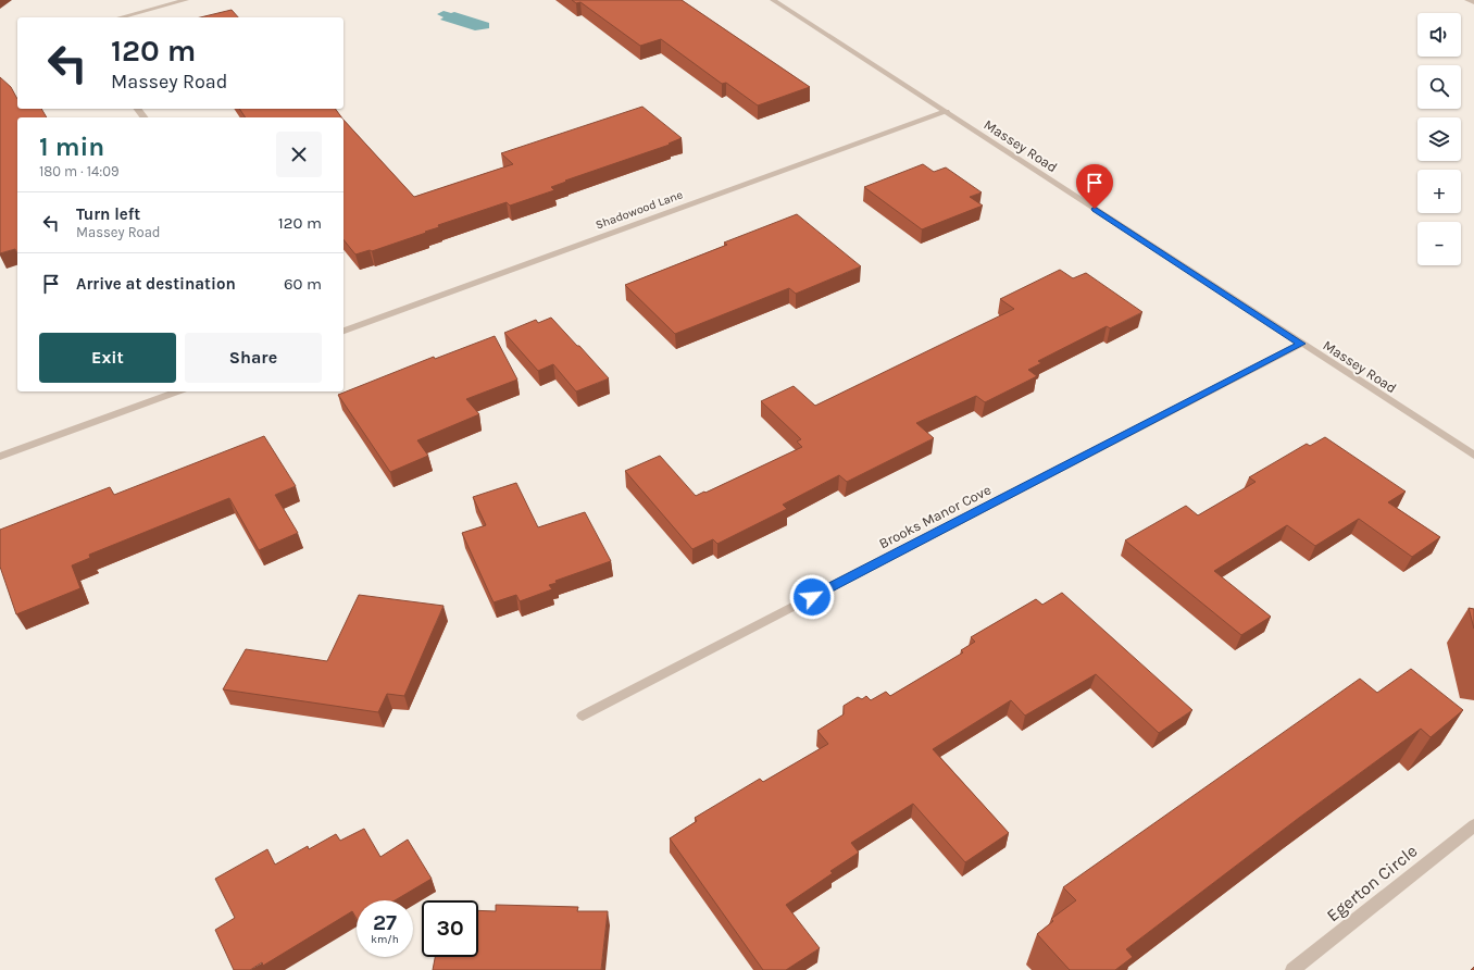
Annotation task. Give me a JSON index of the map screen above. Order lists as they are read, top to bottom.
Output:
{
  "streets": {
    "street": [
      "Massey Road",
      "Shadowood Lane",
      "Brooks Manor Cove",
      "Egerton Circle"
    ]
  },
  "crossings": [
    ["Massey Road", "Shadowood Lane"],
    ["Massey Road", "Brooks Manor Cove"]
  ],
  "page": {
    "map_buttons": ["+", "−"],
    "turn": ["120 m", "Massey Road"],
    "heading": ["1 min", "180 m · 14:09"],
    "list": [
      {
        "name": "Turn left",
        "note": "Massey Road",
        "value": "120 m"
      },
      {
        "name": "Arrive at destination",
        "value": "60 m"
      }
    ],
    "buttons": ["Exit", "Share"],
    "speed": "27 km/h",
    "limit": "30"
  }
}
